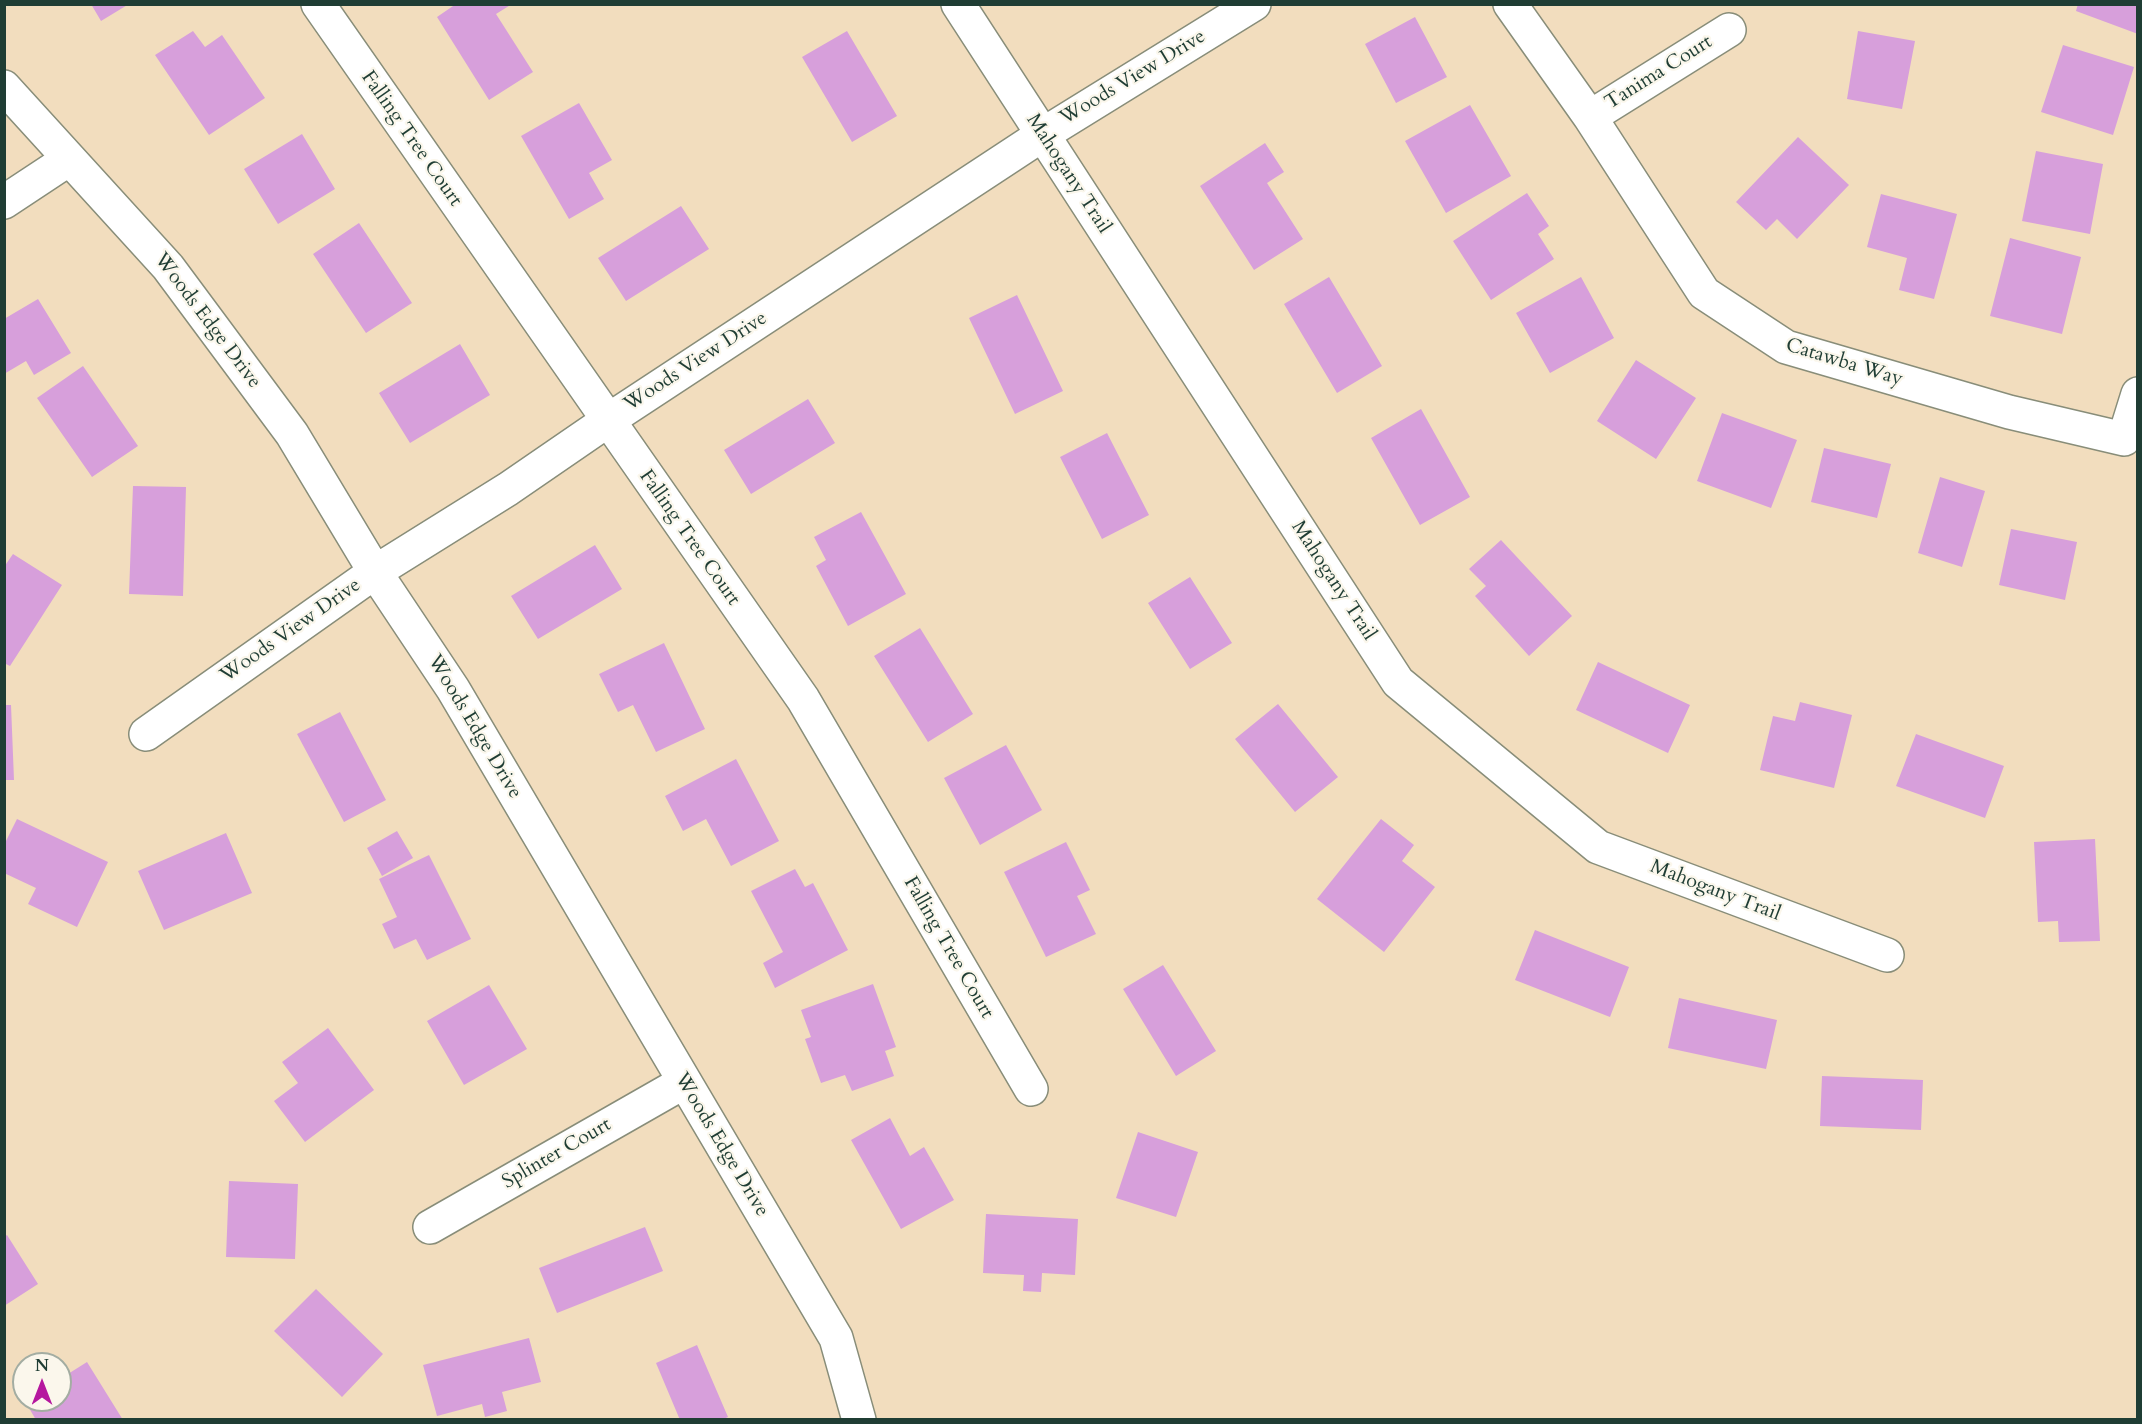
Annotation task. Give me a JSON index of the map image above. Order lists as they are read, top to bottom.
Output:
{
  "streets": {
    "street": [
      "Tanima Court",
      "Woods View Drive",
      "Falling Tree Court",
      "Mahogany Trail",
      "Woods Edge Drive",
      "Catawba Way",
      "Splinter Court"
    ]
  },
  "crossings": [
    ["Tanima Court", "Catawba Way"],
    ["Woods View Drive", "Falling Tree Court"],
    ["Woods View Drive", "Mahogany Trail"],
    ["Woods View Drive", "Woods Edge Drive"],
    ["Woods Edge Drive", "Splinter Court"]
  ],
  "north": "top"
}
